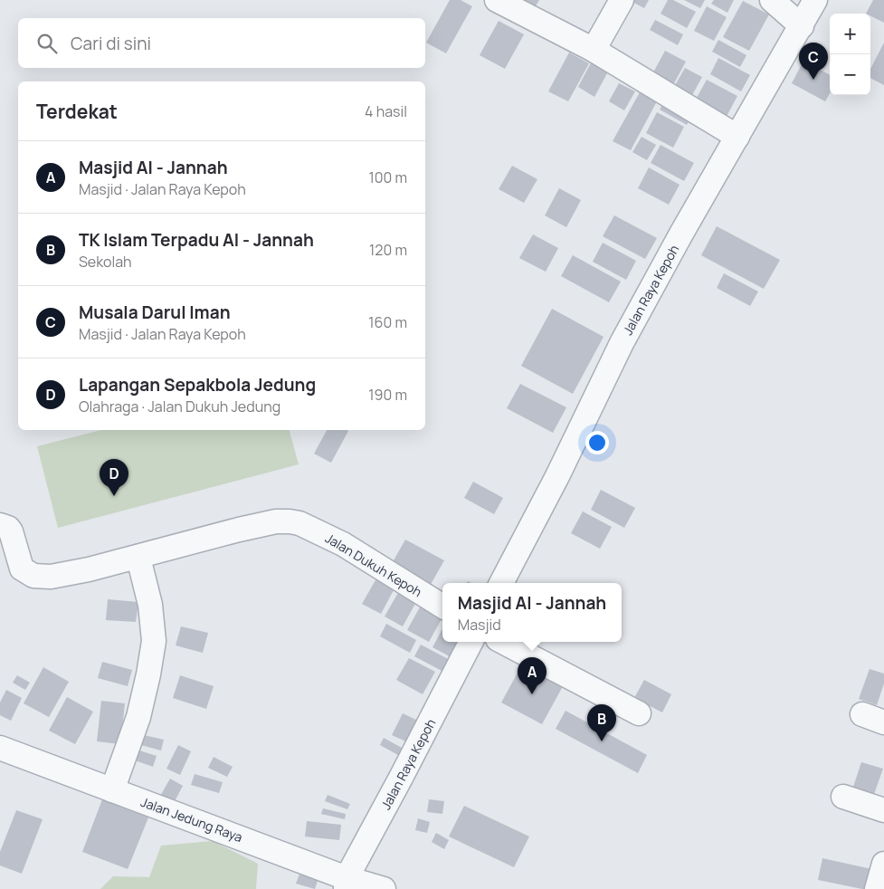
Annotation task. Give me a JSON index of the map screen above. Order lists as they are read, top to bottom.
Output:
{
  "streets": {
    "street": ["Jalan Raya Kepoh", "Jalan Dukuh Kepoh", "Jalan Jedung Raya"]
  },
  "crossings": [
    ["Jalan Raya Kepoh", "Jalan Jedung Raya"]
  ],
  "page": {
    "map_buttons": ["+", "−"],
    "search": "Cari di sini",
    "pins": [
      "C",
      "D",
      "A",
      "B"
    ],
    "heading": ["Terdekat", "4 hasil"],
    "list": [
      {
        "mark": "A",
        "name": "Masjid Al - Jannah",
        "note": "Masjid · Jalan Raya Kepoh",
        "value": "100 m"
      },
      {
        "mark": "B",
        "name": "TK Islam Terpadu Al - Jannah",
        "note": "Sekolah",
        "value": "120 m"
      },
      {
        "mark": "C",
        "name": "Musala Darul Iman",
        "note": "Masjid · Jalan Raya Kepoh",
        "value": "160 m"
      },
      {
        "mark": "D",
        "name": "Lapangan Sepakbola Jedung",
        "note": "Olahraga · Jalan Dukuh Jedung",
        "value": "190 m"
      }
    ],
    "popup": ["Masjid Al - Jannah", "Masjid"]
  }
}
